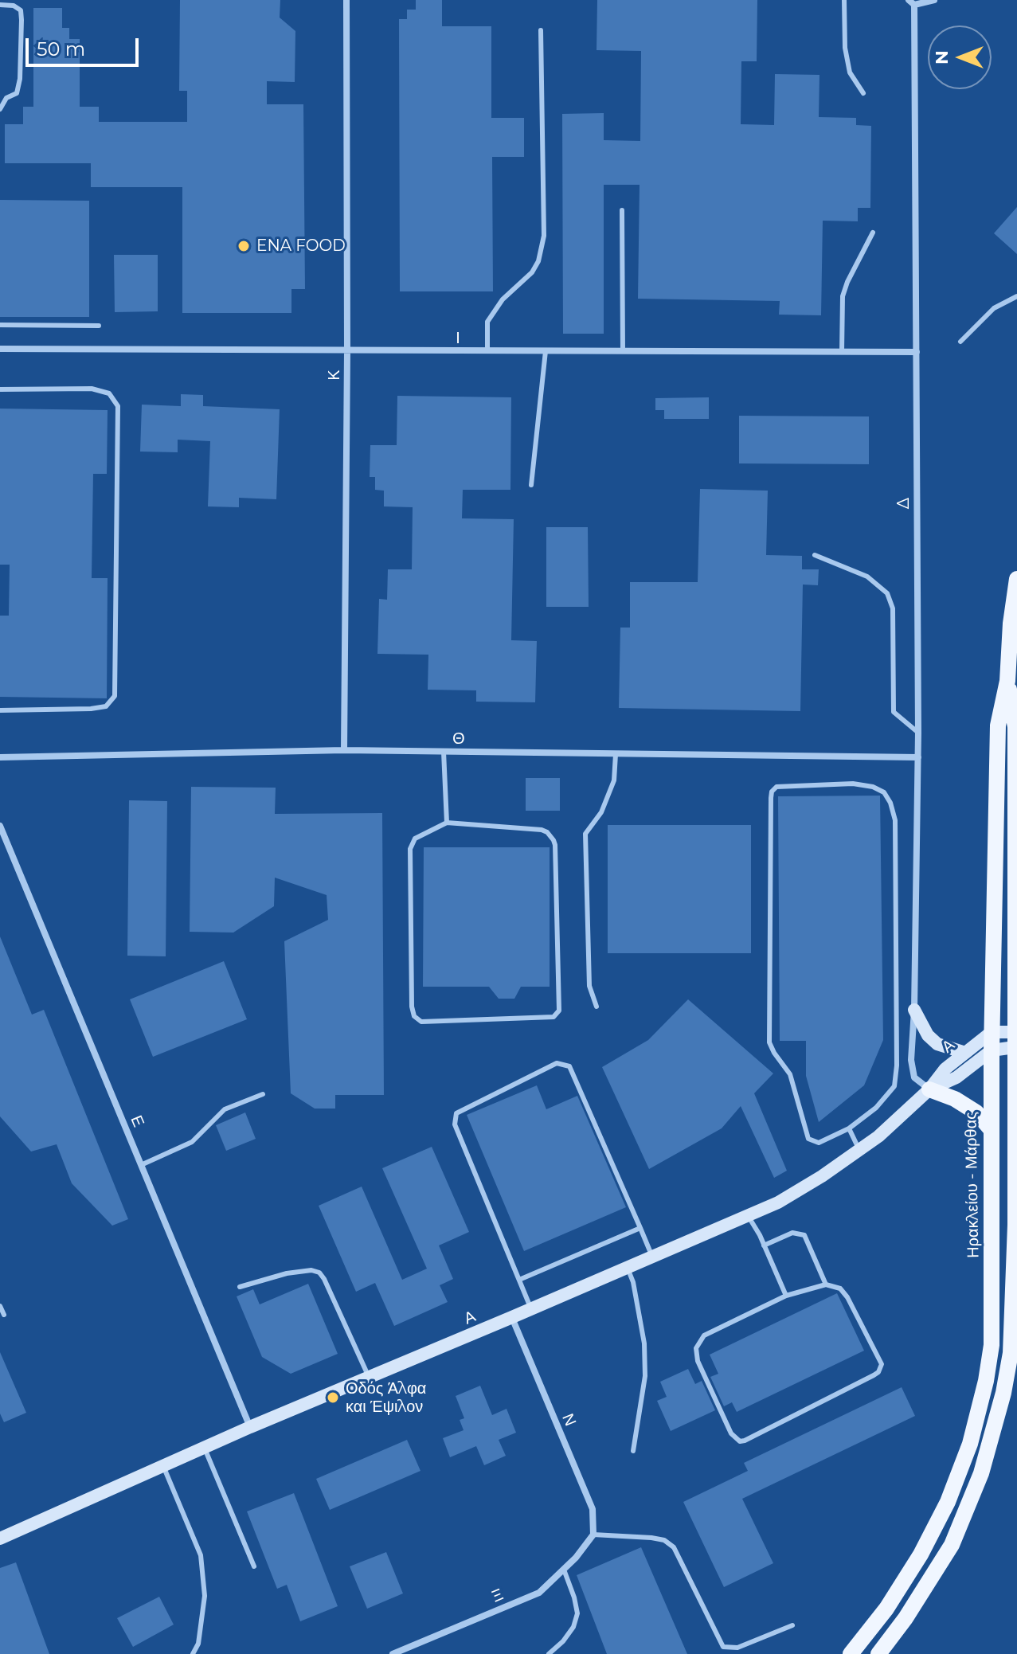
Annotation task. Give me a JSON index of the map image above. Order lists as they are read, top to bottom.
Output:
{
  "streets": {
    "main road": ["Ηρακλείου - Μάρθας"],
    "street": [
      "Ι",
      "Κ",
      "Δ",
      "Θ",
      "Α",
      "Ε",
      "Ν",
      "Ξ"
    ]
  },
  "crossings": [
    ["Ι", "Κ"],
    ["Ι", "Δ"],
    ["Κ", "Θ"],
    ["Δ", "Θ"],
    ["Δ", "Α"],
    ["Α", "Ε"],
    ["Α", "Ηρακλείου - Μάρθας"],
    ["Α", "Ν"],
    ["Ν", "Ξ"]
  ],
  "places": ["ENA FOOD", "Οδός Άλφα και Έψιλον"],
  "scale_bar": "50 m",
  "north": "left"
}
